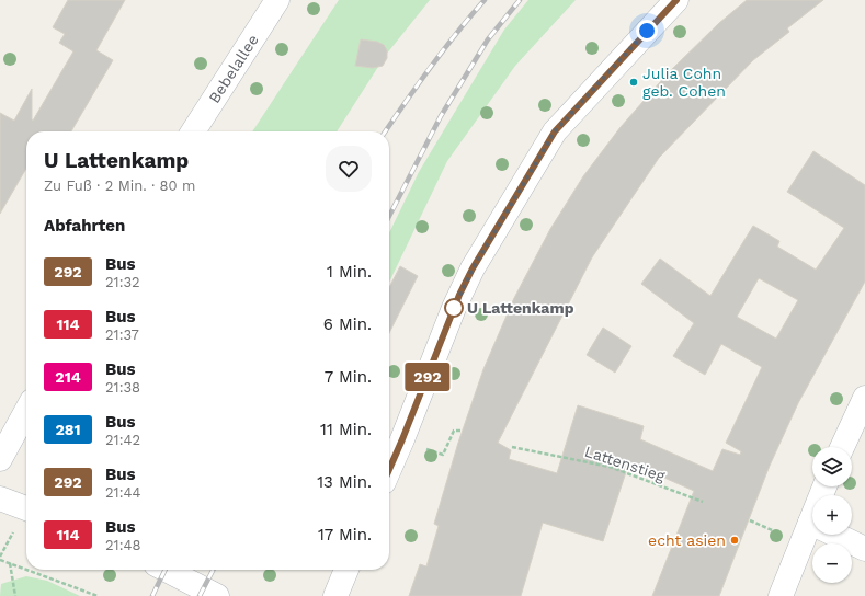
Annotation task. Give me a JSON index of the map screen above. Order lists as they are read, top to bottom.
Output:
{
  "streets": {
    "street": ["Bebelallee"],
    "path": ["Lattenstieg"]
  },
  "places": ["Julia Cohn geb. Cohen", "U Lattenkamp", "echt asien"],
  "lines": ["bus line 292"],
  "page": {
    "on_map": "292",
    "heading": [
      ["U Lattenkamp", "Zu Fuß · 2 Min. · 80 m"],
      "Abfahrten"
    ],
    "list": [
      {
        "mark": "292",
        "name": "Bus",
        "note": "21:32",
        "value": "1 Min."
      },
      {
        "mark": "114",
        "name": "Bus",
        "note": "21:37",
        "value": "6 Min."
      },
      {
        "mark": "214",
        "name": "Bus",
        "note": "21:38",
        "value": "7 Min."
      },
      {
        "mark": "281",
        "name": "Bus",
        "note": "21:42",
        "value": "11 Min."
      },
      {
        "mark": "292",
        "name": "Bus",
        "note": "21:44",
        "value": "13 Min."
      },
      {
        "mark": "114",
        "name": "Bus",
        "note": "21:48",
        "value": "17 Min."
      }
    ],
    "map_buttons": ["+", "−"]
  }
}
